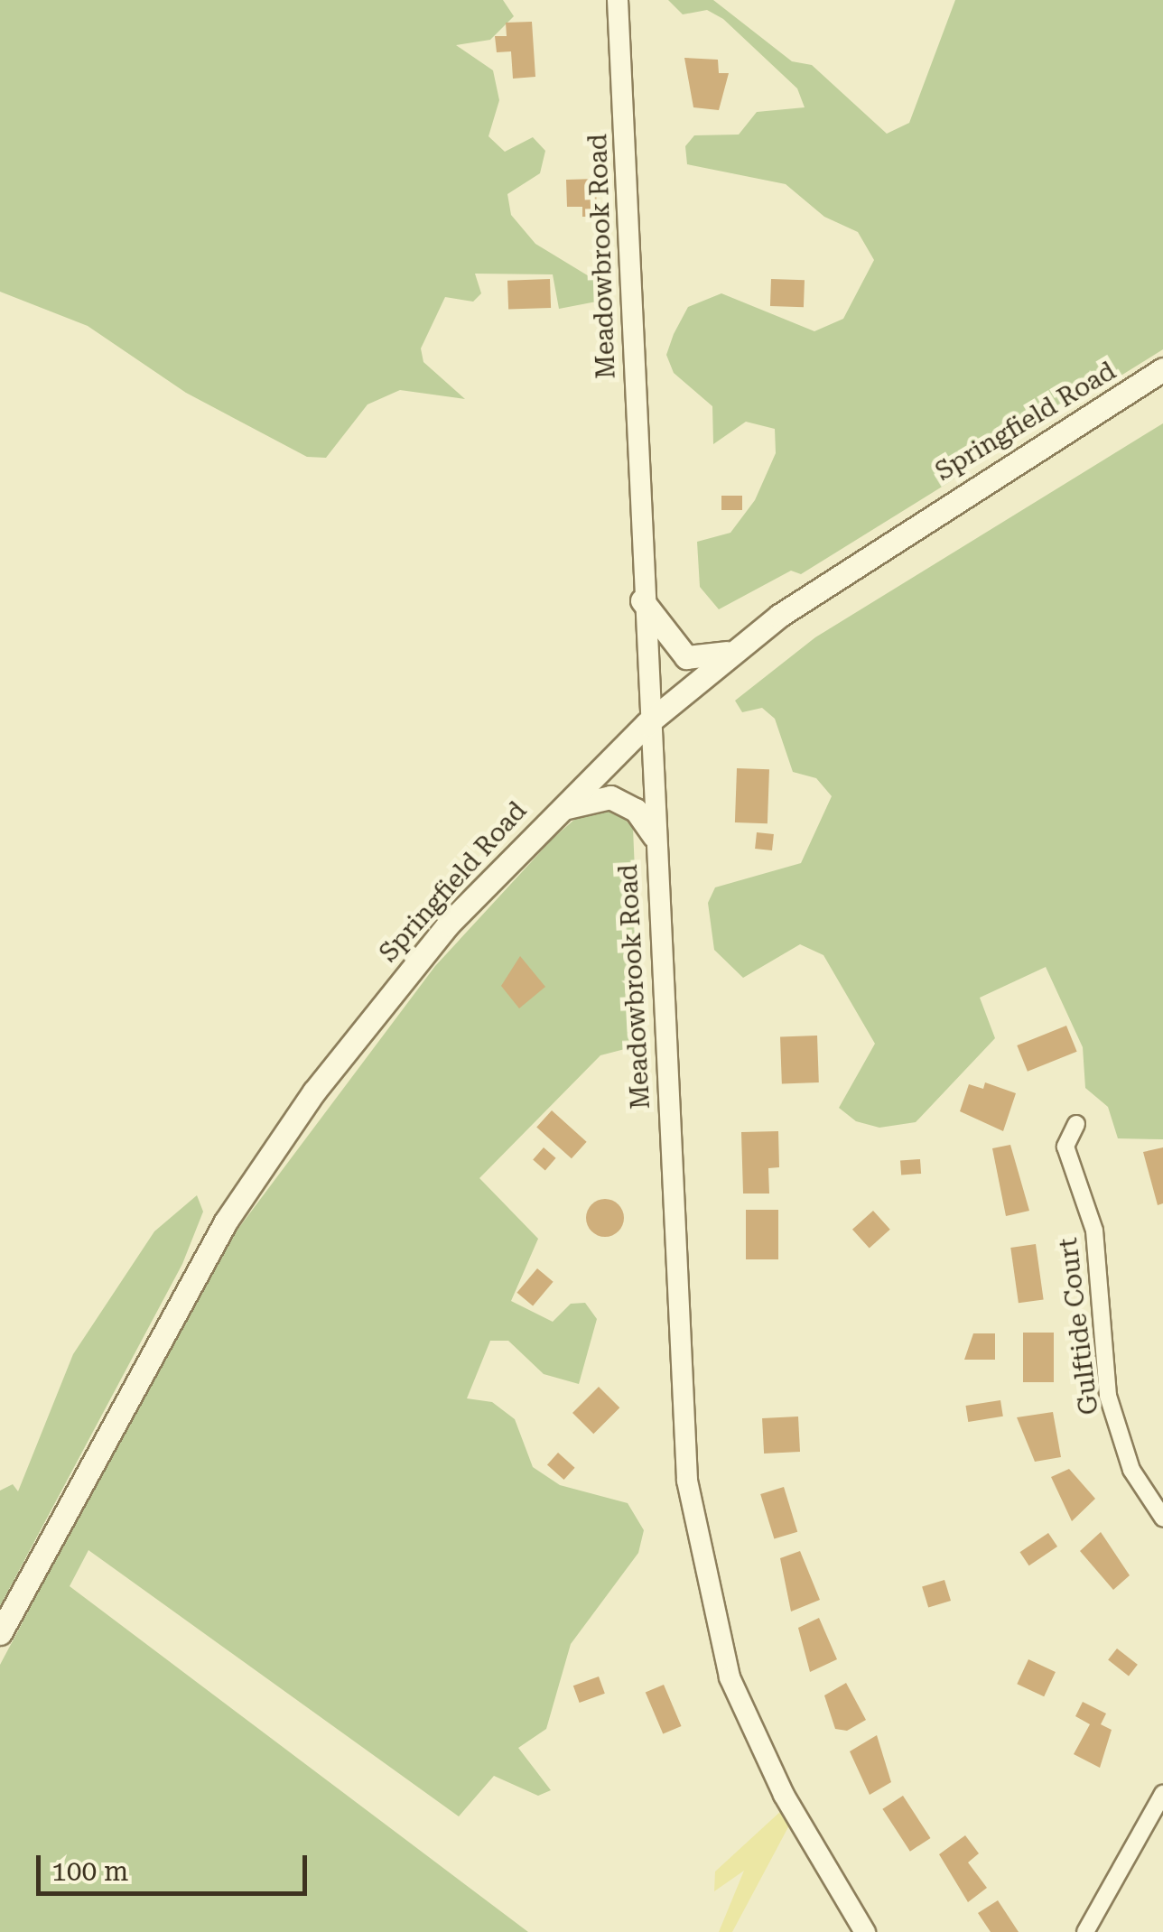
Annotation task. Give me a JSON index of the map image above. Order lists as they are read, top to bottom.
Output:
{
  "streets": {
    "main road": ["Springfield Road"],
    "street": ["Meadowbrook Road", "Gulftide Court"]
  },
  "crossings": [
    ["Meadowbrook Road", "Springfield Road"]
  ],
  "scale_bar": "100 m"
}
